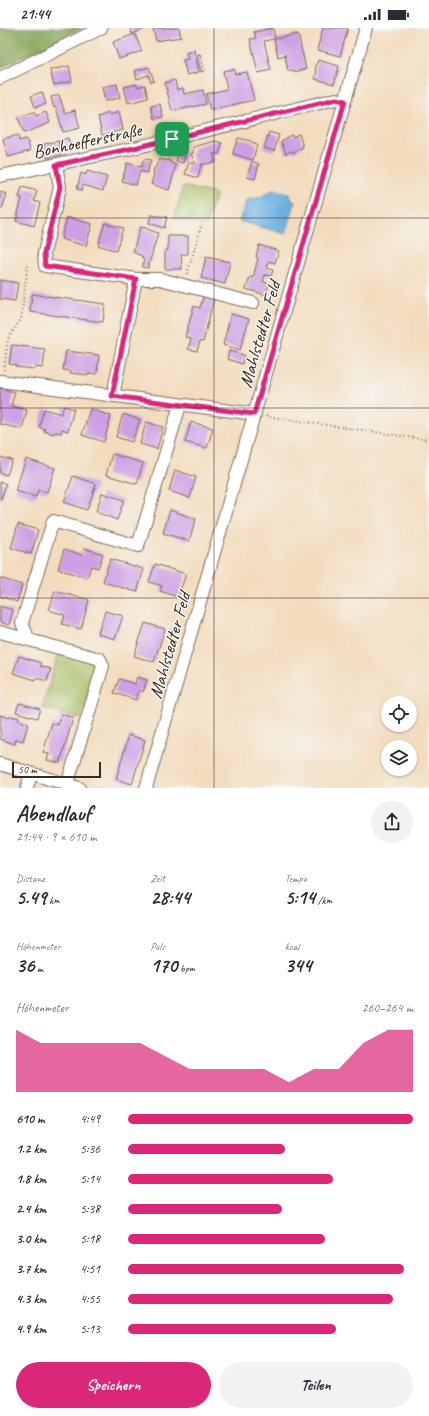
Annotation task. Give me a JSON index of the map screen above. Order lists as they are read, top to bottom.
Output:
{
  "streets": {
    "street": ["Bonhoefferstraße", "Mahlstedter Feld"]
  },
  "crossings": [
    ["Bonhoefferstraße", "Mahlstedter Feld"]
  ],
  "scale_bar": "50 m",
  "page": {
    "status": "21:44",
    "scale": "50 m",
    "heading": ["Abendlauf", "21:44 · 9 × 610 m"],
    "stats": [
      ["Distanz", "5.49 km"],
      ["Zeit", "28:44"],
      ["Tempo", "5:14 /km"],
      ["Höhenmeter", "36 m"],
      ["Puls", "170 bpm"],
      ["kcal", "344"]
    ],
    "chart": ["Höhenmeter", "260–264 m"],
    "list": [
      {
        "name": "610 m",
        "note": "4:49"
      },
      {
        "name": "1.2 km",
        "note": "5:36"
      },
      {
        "name": "1.8 km",
        "note": "5:14"
      },
      {
        "name": "2.4 km",
        "note": "5:38"
      },
      {
        "name": "3.0 km",
        "note": "5:18"
      },
      {
        "name": "3.7 km",
        "note": "4:51"
      },
      {
        "name": "4.3 km",
        "note": "4:55"
      },
      {
        "name": "4.9 km",
        "note": "5:13"
      }
    ],
    "buttons": ["Speichern", "Teilen"]
  }
}
